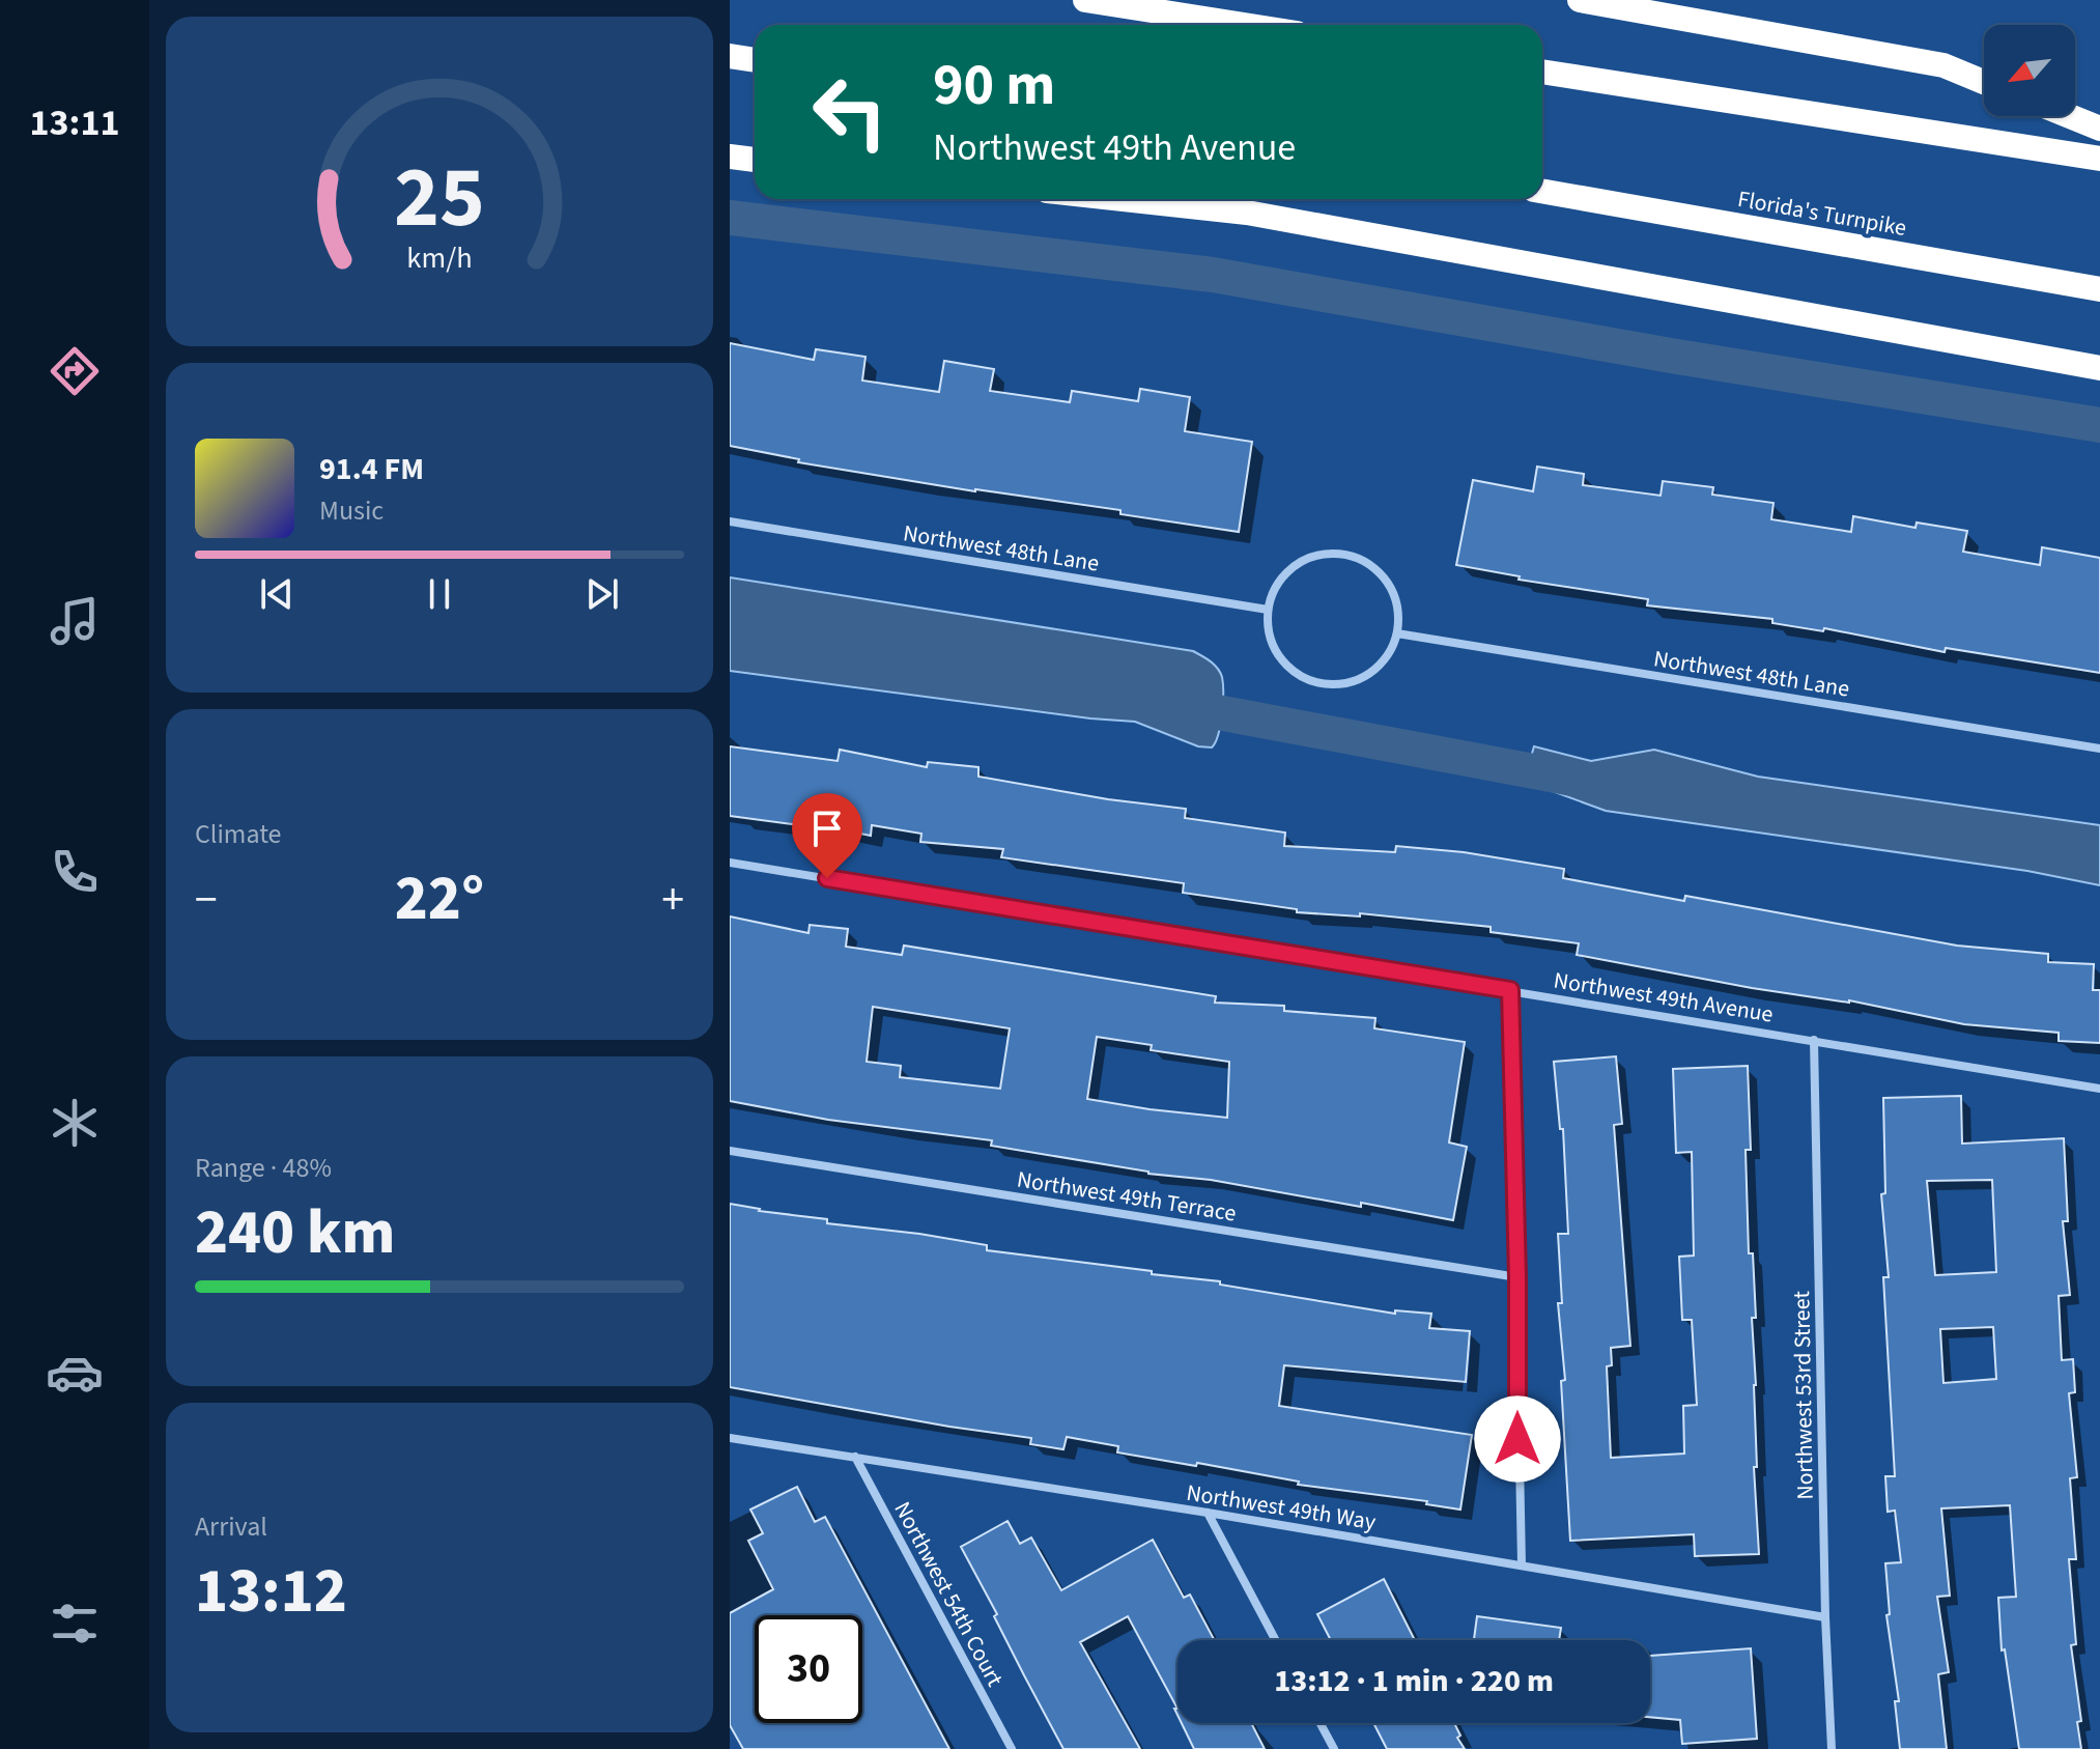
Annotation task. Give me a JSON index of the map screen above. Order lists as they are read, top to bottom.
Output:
{
  "streets": {
    "highway": ["Florida's Turnpike"],
    "street": [
      "Northwest 48th Lane",
      "Northwest 49th Avenue",
      "Northwest 49th Terrace",
      "Northwest 53rd Street",
      "Northwest 49th Way",
      "Northwest 54th Court"
    ]
  },
  "crossings": [
    ["Northwest 49th Avenue", "Northwest 53rd Street"],
    ["Northwest 53rd Street", "Northwest 49th Way"],
    ["Northwest 49th Way", "Northwest 54th Court"]
  ],
  "north": "bottom left",
  "page": {
    "tabs": "13:11",
    "turn": ["90 m", "Northwest 49th Avenue"],
    "song": ["91.4 FM", "Music"],
    "tile": [
      "Climate",
      ["Range · 48%", "240 km"],
      ["Arrival", "13:12"]
    ],
    "heat": ["−", "22°", "+"],
    "limit": "30",
    "trip": "13:12 · 1 min · 220 m",
    "gauge": ["25", "km/h"]
  }
}
